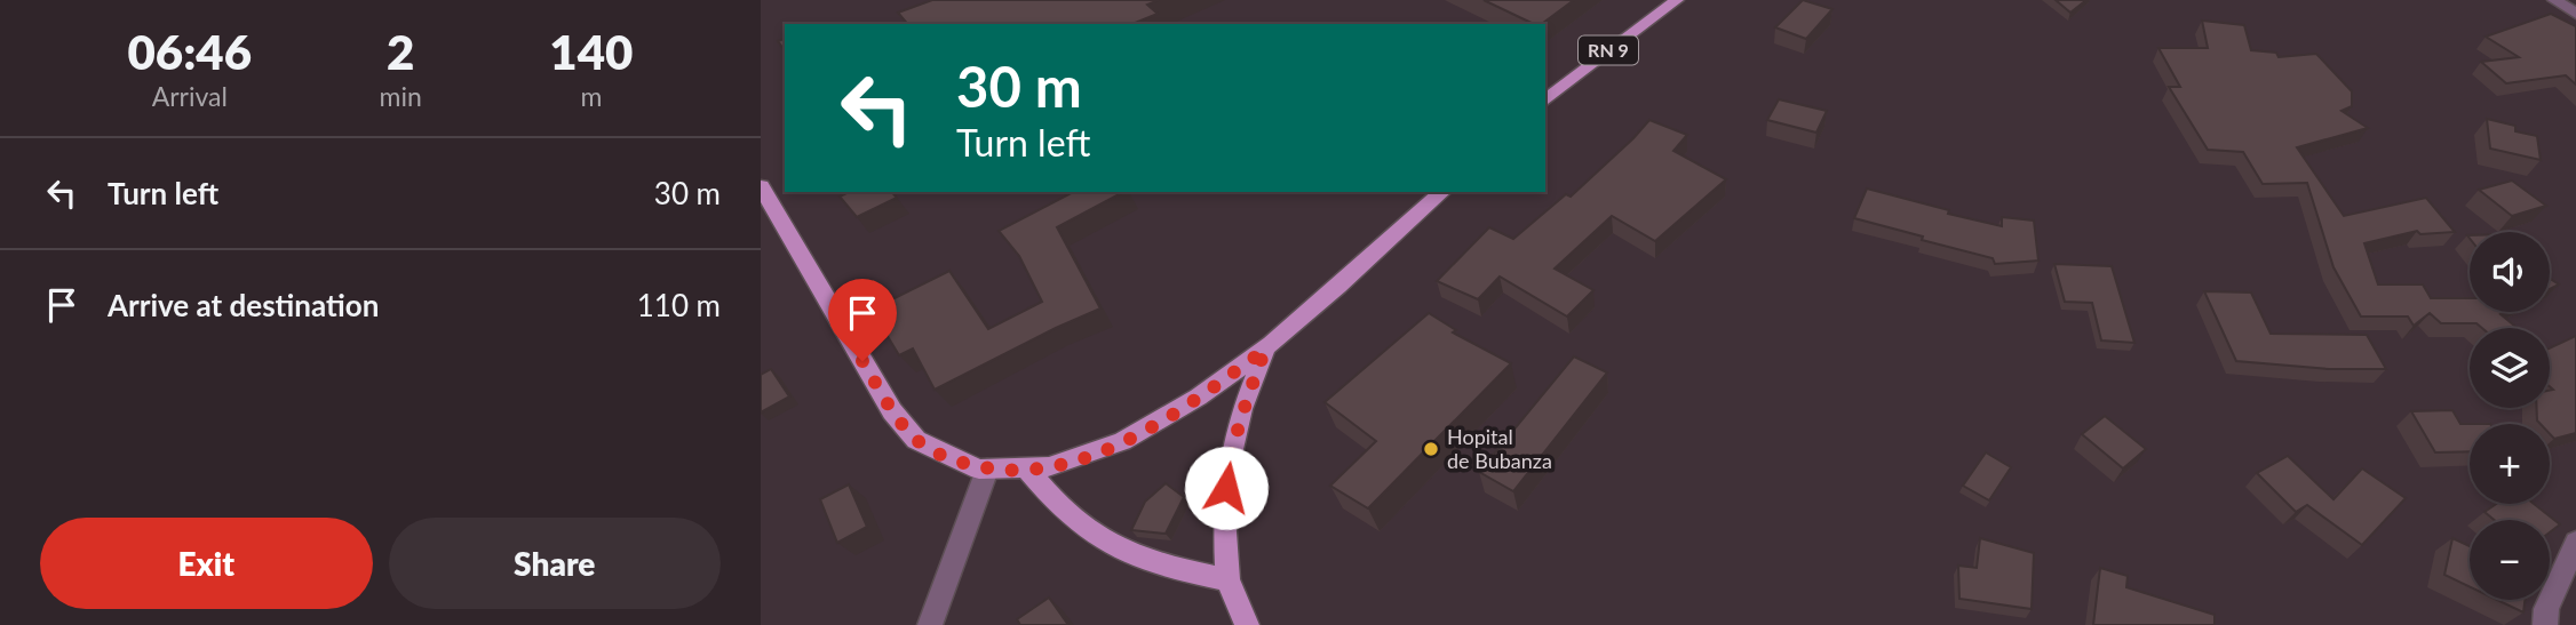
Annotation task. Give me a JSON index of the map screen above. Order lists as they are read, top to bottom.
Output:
{
  "streets": {
    "main road": ["RN 9"]
  },
  "places": ["Hopital de Bubanza"],
  "page": {
    "eta": [
      "06:46",
      "Arrival",
      "2",
      "min",
      "140",
      "m"
    ],
    "turn": ["30 m", "Turn left"],
    "list": [
      {
        "name": "Turn left",
        "value": "30 m"
      },
      {
        "name": "Arrive at destination",
        "value": "110 m"
      }
    ],
    "map_buttons": ["+", "−"],
    "buttons": ["Exit", "Share"]
  }
}
